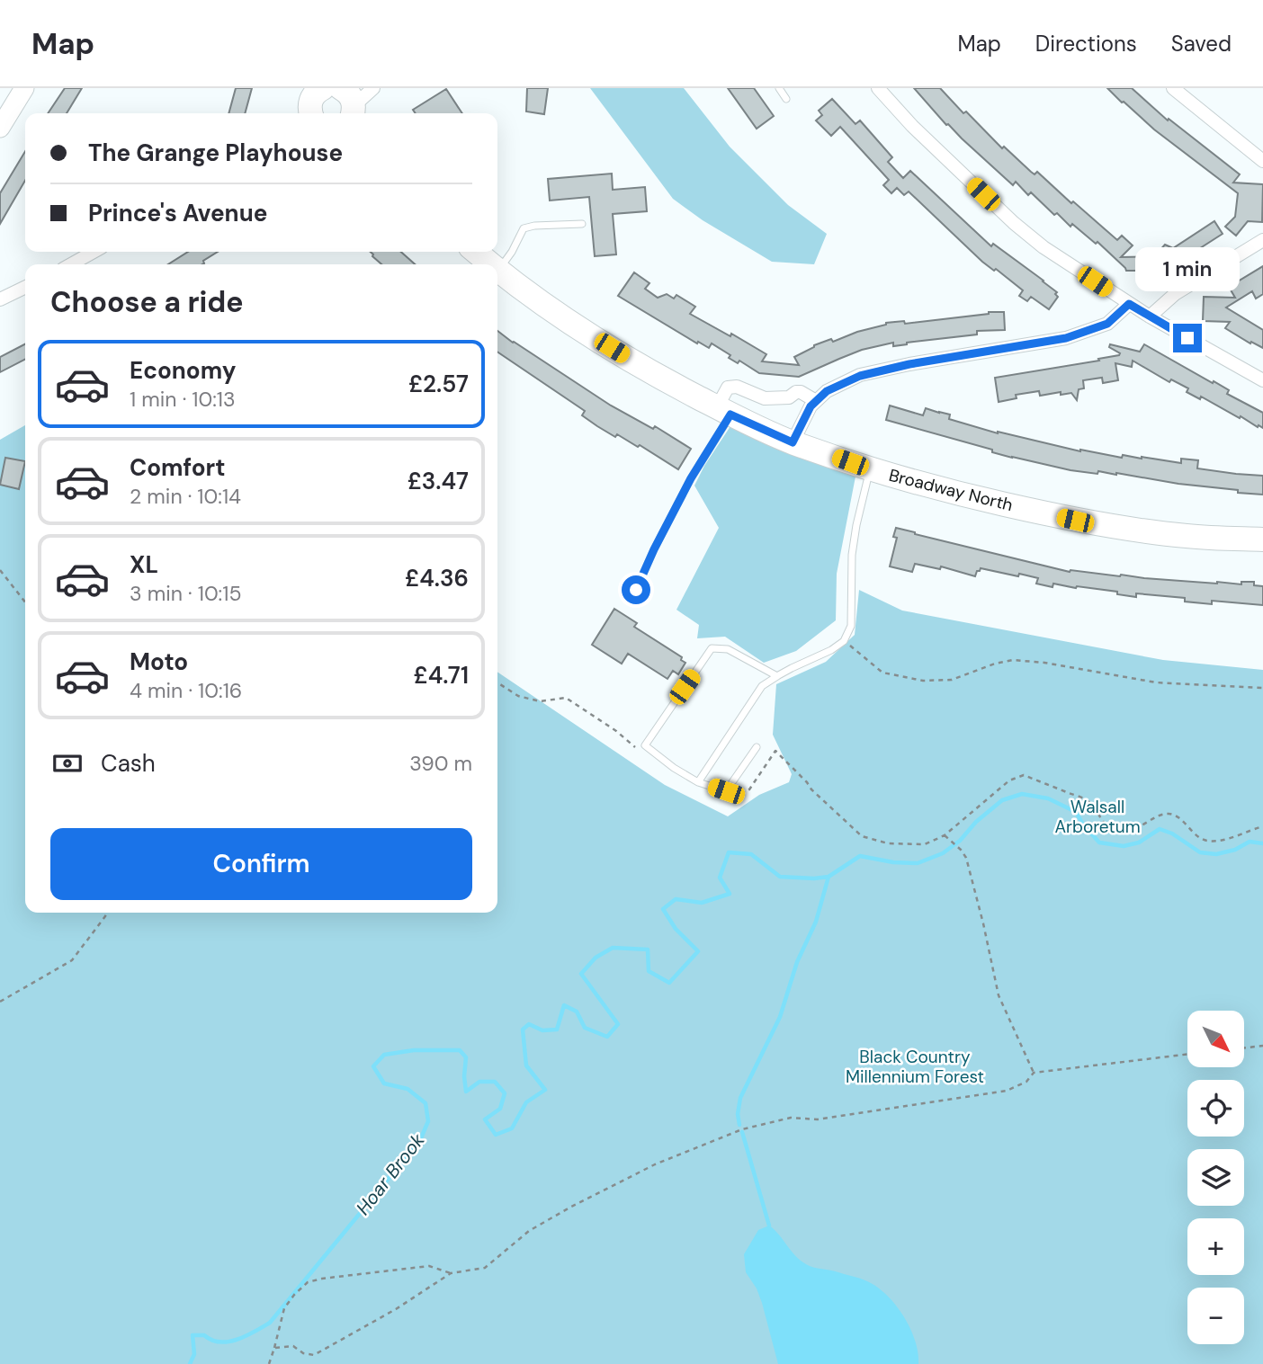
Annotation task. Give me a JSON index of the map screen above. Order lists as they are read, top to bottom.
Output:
{
  "streets": {
    "highway": ["Broadway North"]
  },
  "water": ["Hoar Brook"],
  "parks": ["Walsall Arboretum", "Black Country Millennium Forest"],
  "north": "bottom right",
  "page": {
    "header": "Map",
    "nav": ["Map", "Directions", "Saved"],
    "banner": ["The Grange Playhouse", "Prince's Avenue"],
    "bubble": "1 min",
    "heading": "Choose a ride",
    "list": [
      {
        "name": "Economy",
        "note": "1 min · 10:13",
        "value": "£2.57"
      },
      {
        "name": "Comfort",
        "note": "2 min · 10:14",
        "value": "£3.47"
      },
      {
        "name": "XL",
        "note": "3 min · 10:15",
        "value": "£4.36"
      },
      {
        "name": "Moto",
        "note": "4 min · 10:16",
        "value": "£4.71"
      }
    ],
    "pay": ["Cash", "390 m"],
    "buttons": "Confirm",
    "map_buttons": ["+", "−"]
  }
}
